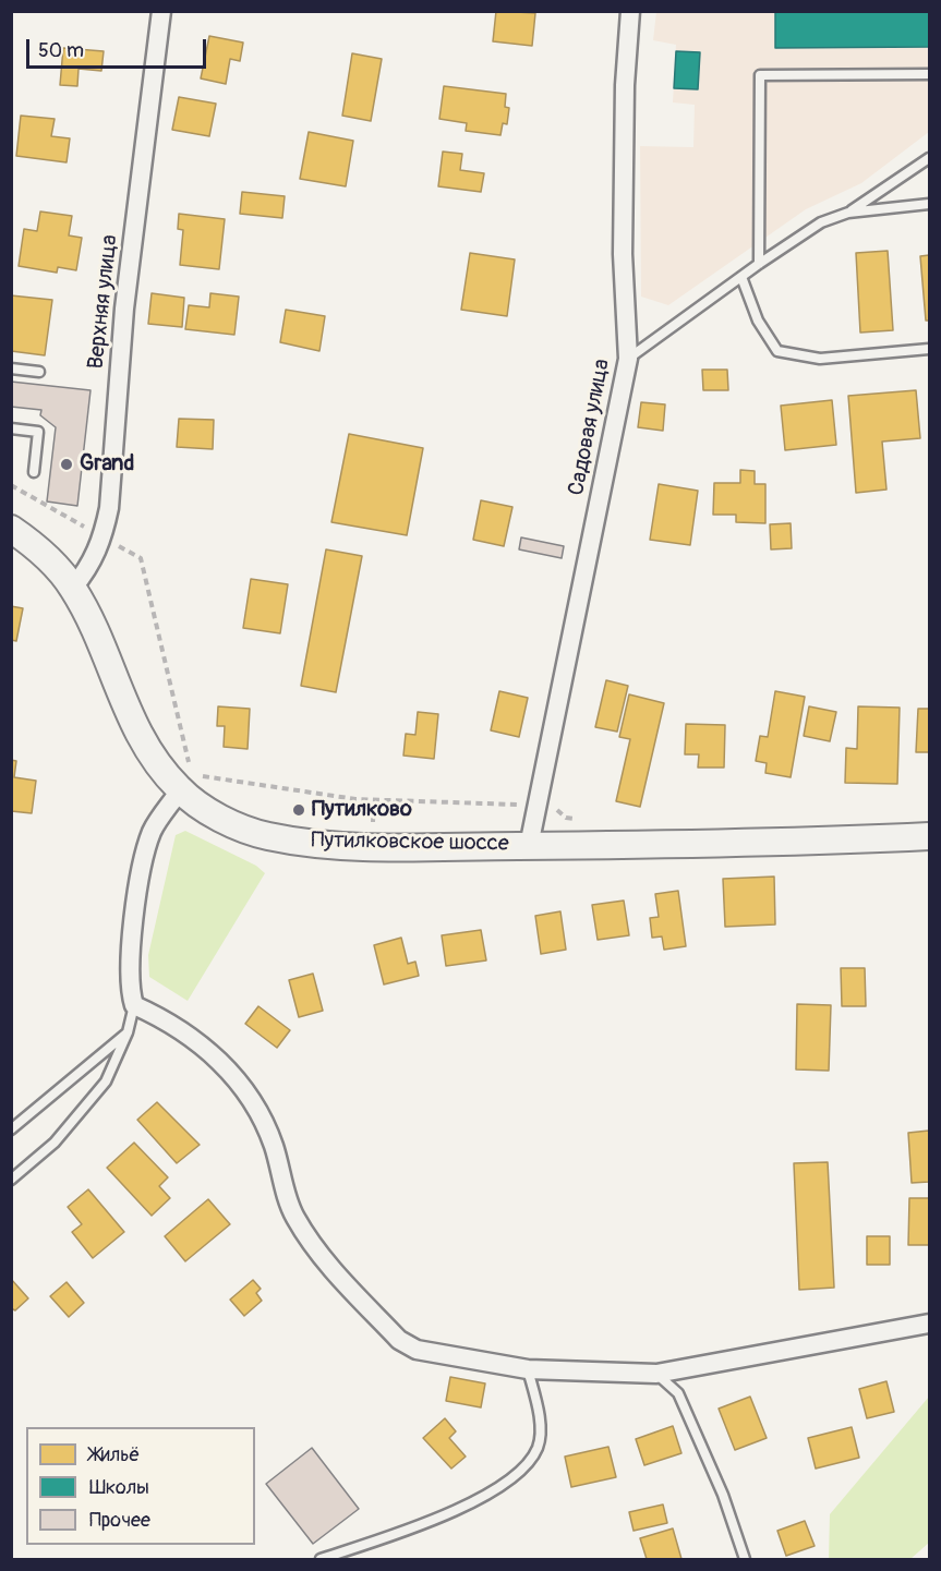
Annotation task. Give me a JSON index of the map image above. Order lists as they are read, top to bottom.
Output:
{
  "streets": {
    "main road": ["Путилковское шоссе"],
    "street": ["Верхняя улица", "Садовая улица"]
  },
  "crossings": [
    ["Верхняя улица", "Путилковское шоссе"],
    ["Садовая улица", "Путилковское шоссе"]
  ],
  "places": ["Grand", "Путилково"],
  "legend": ["Жильё", "Школы", "Прочее"],
  "scale_bar": "50 m"
}
